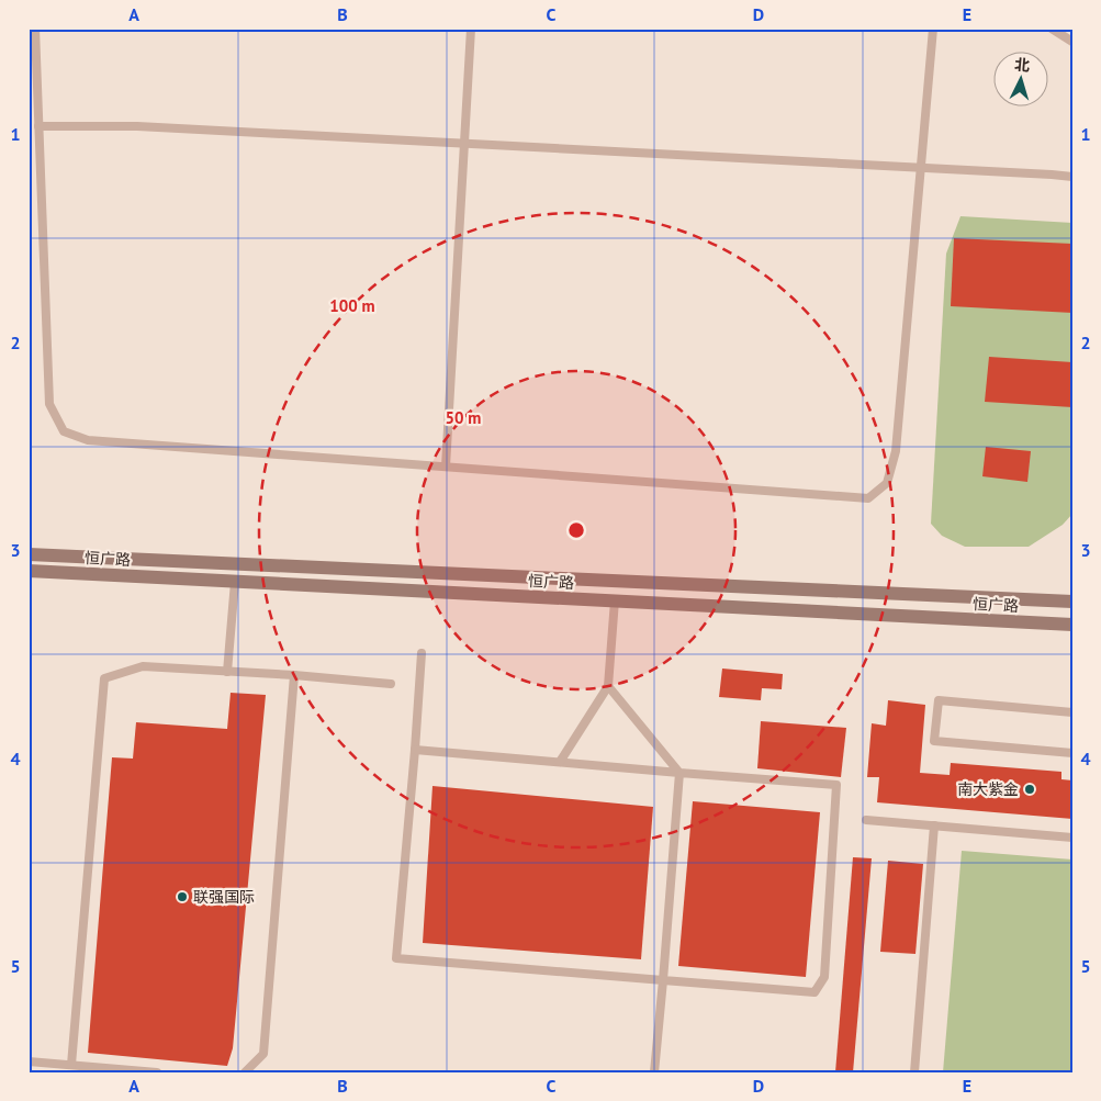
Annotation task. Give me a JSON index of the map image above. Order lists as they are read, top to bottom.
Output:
{
  "streets": {
    "street": ["恒广路"]
  },
  "places": ["南大紫金", "联强国际"],
  "north": "top",
  "grid": {
    "columns": [
      "A",
      "B",
      "C",
      "D",
      "E"
    ],
    "rows": [
      "1",
      "2",
      "3",
      "4",
      "5"
    ]
  },
  "rings": ["100 m", "50 m"]
}
